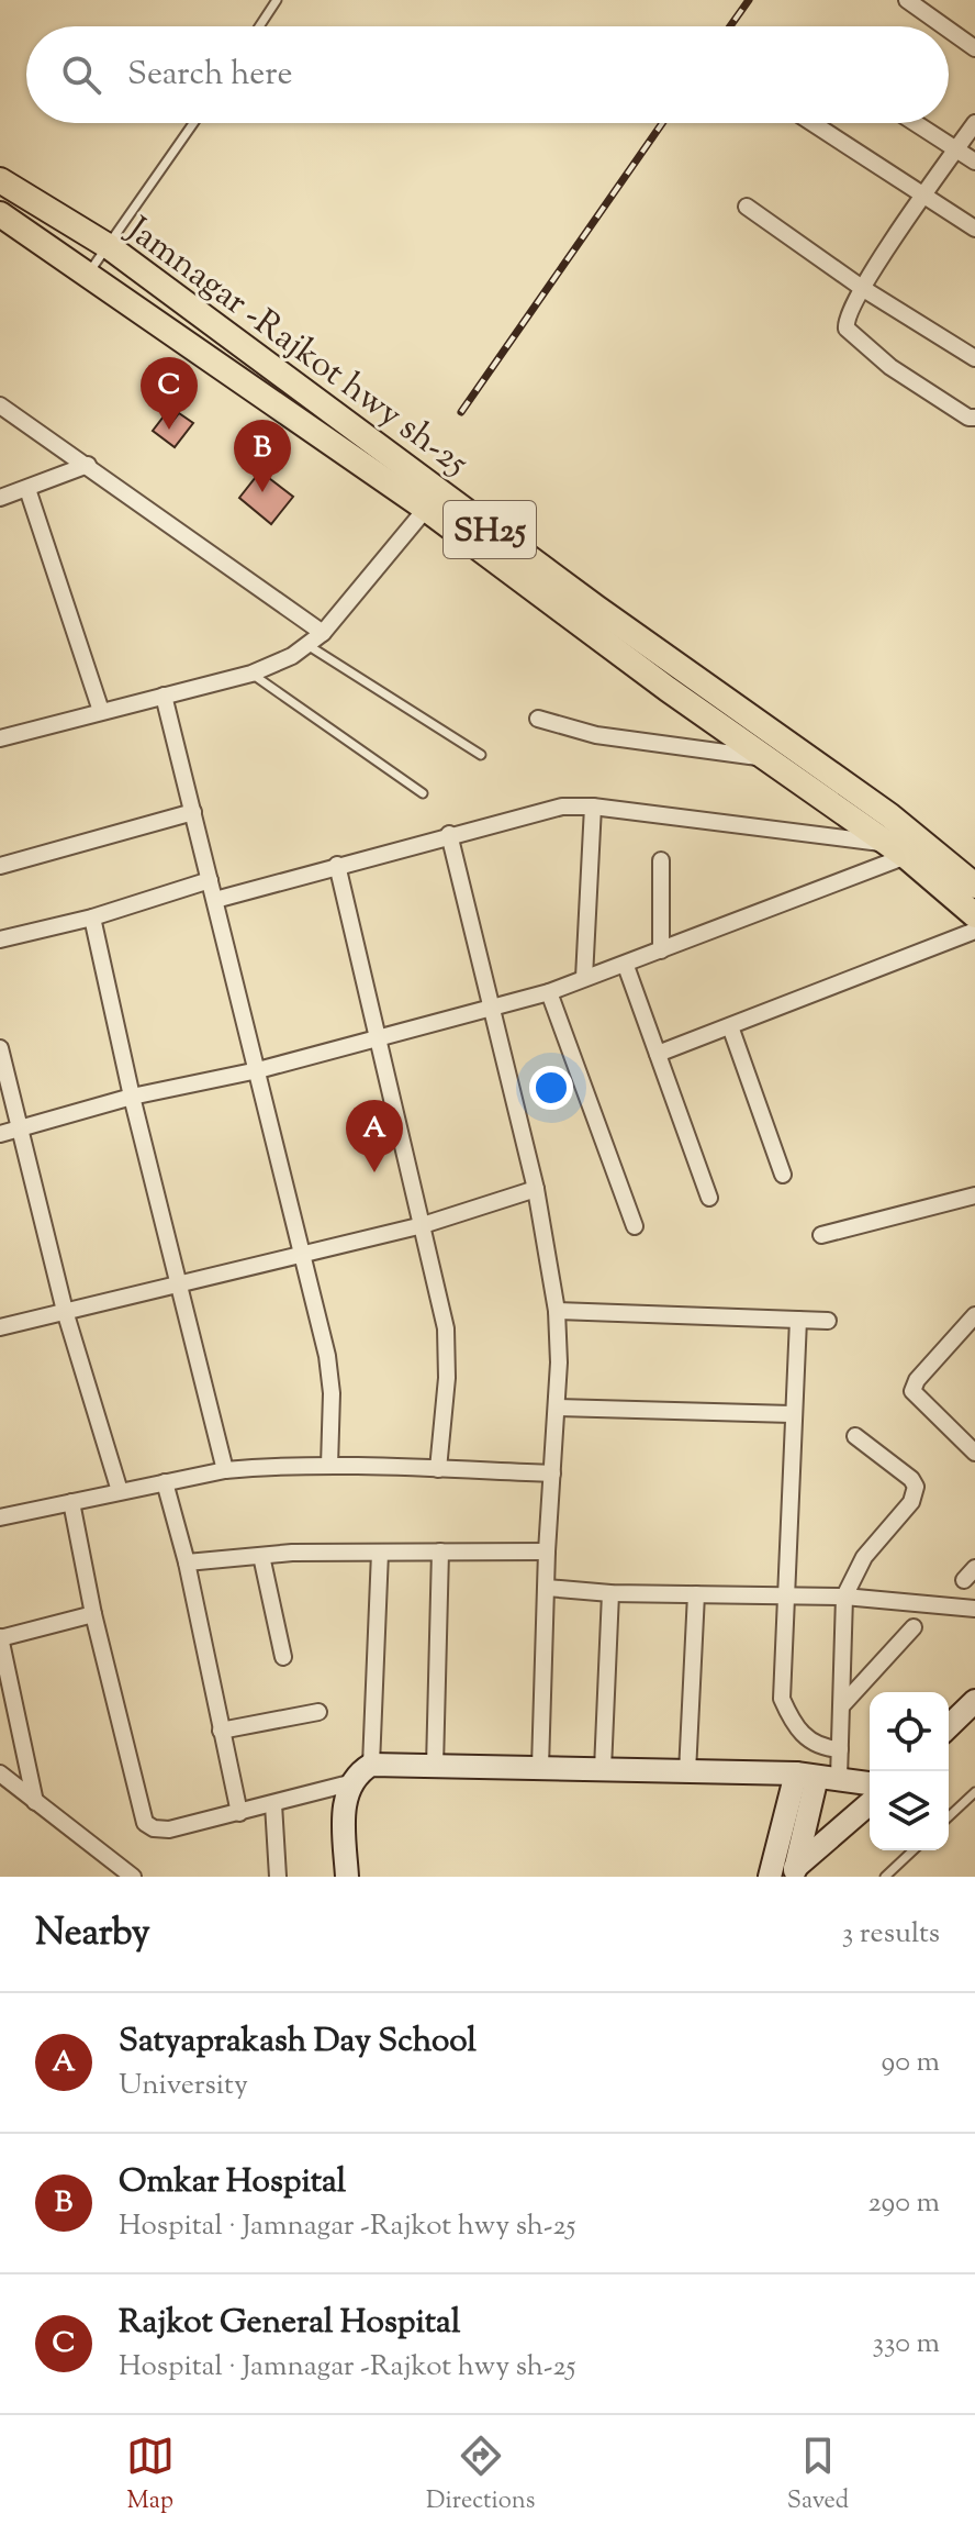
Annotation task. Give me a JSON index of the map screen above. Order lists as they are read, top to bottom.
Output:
{
  "streets": {
    "main road": ["Jamnagar -Rajkot hwy sh-25", "SH25"]
  },
  "crossings": [
    ["Jamnagar -Rajkot hwy sh-25", "SH25"]
  ],
  "page": {
    "search": "Search here",
    "pins": ["C", "B", "A"],
    "heading": ["Nearby", "3 results"],
    "list": [
      {
        "mark": "A",
        "name": "Satyaprakash Day School",
        "note": "University",
        "value": "90 m"
      },
      {
        "mark": "B",
        "name": "Omkar Hospital",
        "note": "Hospital · Jamnagar -Rajkot hwy sh-25",
        "value": "290 m"
      },
      {
        "mark": "C",
        "name": "Rajkot General Hospital",
        "note": "Hospital · Jamnagar -Rajkot hwy sh-25",
        "value": "330 m"
      }
    ],
    "nav": ["Map", "Directions", "Saved"]
  }
}
